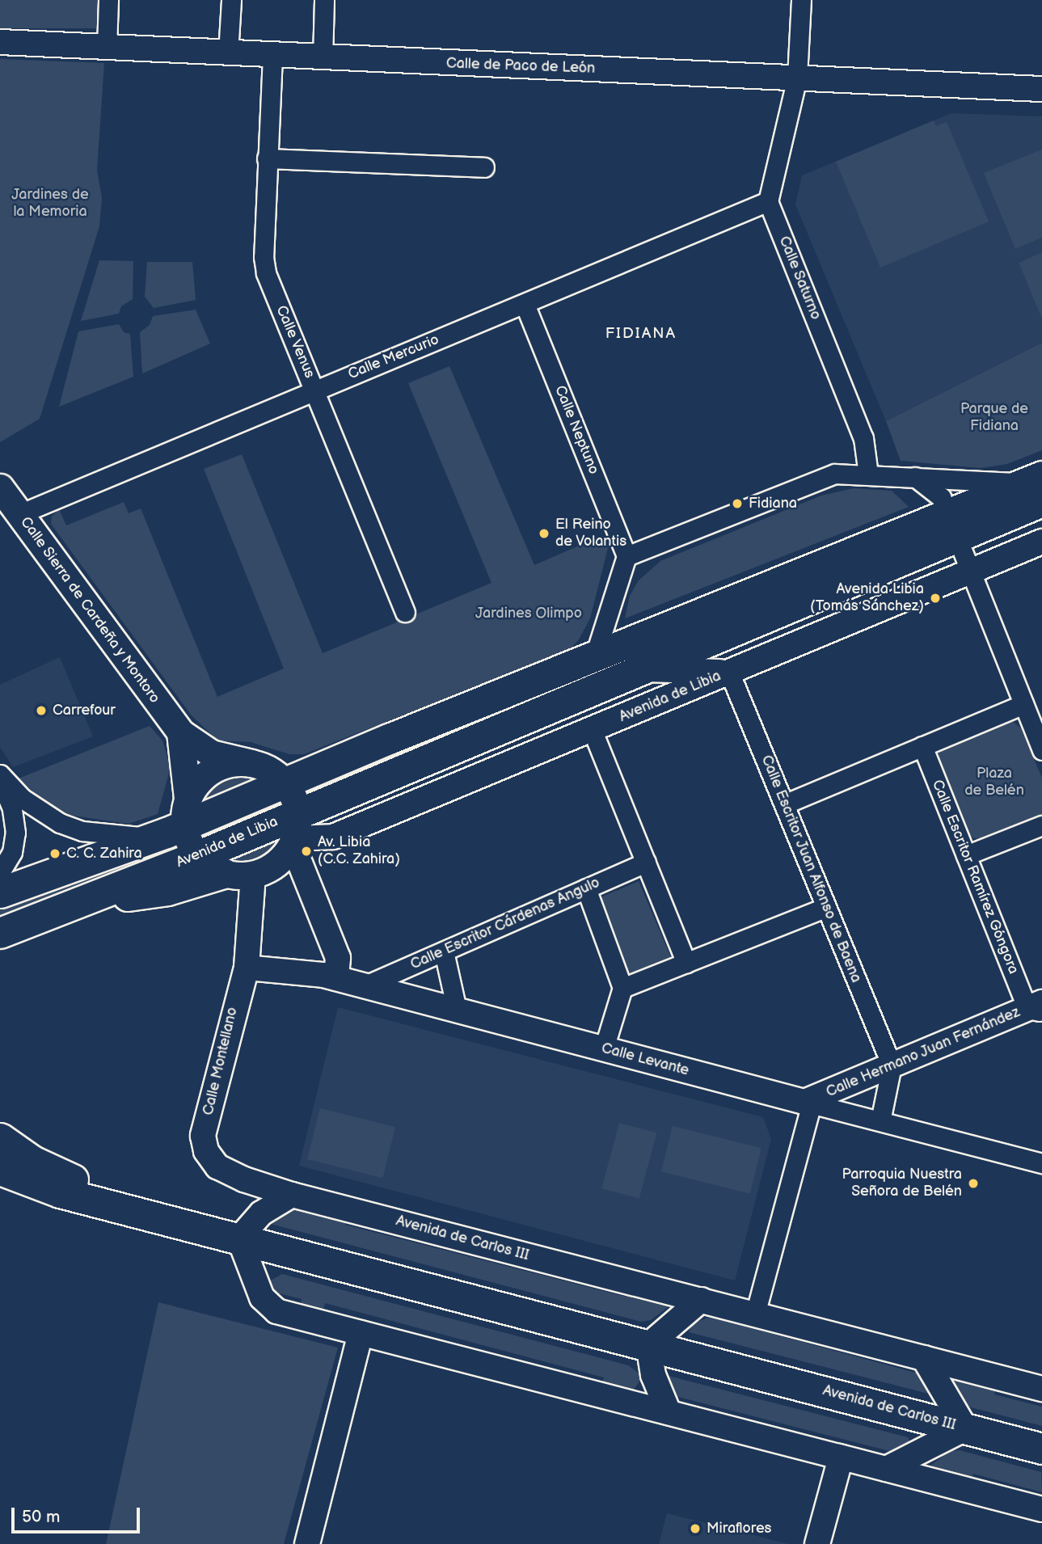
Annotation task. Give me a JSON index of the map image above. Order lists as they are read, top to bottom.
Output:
{
  "streets": {
    "main road": ["Calle Sierra de Cardeña y Montoro", "Avenida de Libia", "Avenida de Carlos III"],
    "street": [
      "Calle de Paco de León",
      "Calle Saturno",
      "Calle Venus",
      "Calle Mercurio",
      "Calle Neptuno",
      "Calle Escritor Juan Alfonso de Baena",
      "Calle Escritor Ramírez Góngora",
      "Calle Escritor Cárdenas Angulo",
      "Calle Hermano Juan Fernández",
      "Calle Levante",
      "Calle Montellano"
    ]
  },
  "crossings": [
    ["Calle de Paco de León", "Calle Venus"],
    ["Calle Saturno", "Calle Mercurio"],
    ["Calle Saturno", "Avenida de Libia"],
    ["Calle Venus", "Calle Mercurio"],
    ["Calle Mercurio", "Calle Neptuno"],
    ["Calle Mercurio", "Calle Sierra de Cardeña y Montoro"],
    ["Calle Neptuno", "Avenida de Libia"],
    ["Calle Sierra de Cardeña y Montoro", "Avenida de Libia"],
    ["Avenida de Libia", "Calle Escritor Juan Alfonso de Baena"],
    ["Calle Escritor Juan Alfonso de Baena", "Calle Hermano Juan Fernández"],
    ["Calle Escritor Ramírez Góngora", "Calle Hermano Juan Fernández"],
    ["Calle Escritor Cárdenas Angulo", "Calle Levante"],
    ["Calle Hermano Juan Fernández", "Calle Levante"],
    ["Calle Hermano Juan Fernández", "Avenida de Carlos III"],
    ["Calle Levante", "Calle Montellano"],
    ["Calle Montellano", "Avenida de Carlos III"]
  ],
  "districts": ["FIDIANA"],
  "parks": [
    "Jardines de la Memoria",
    "Parque de Fidiana",
    "Jardines Olimpo",
    "Plaza de Belén"
  ],
  "places": [
    "Fidiana",
    "El Reino de Volantis",
    "Avenida Libia (Tomás Sánchez)",
    "Carrefour",
    "Av. Libia (C.C. Zahira)",
    "C. C. Zahira",
    "Parroquia Nuestra Señora de Belén",
    "Miraflores"
  ],
  "scale_bar": "50 m"
}
